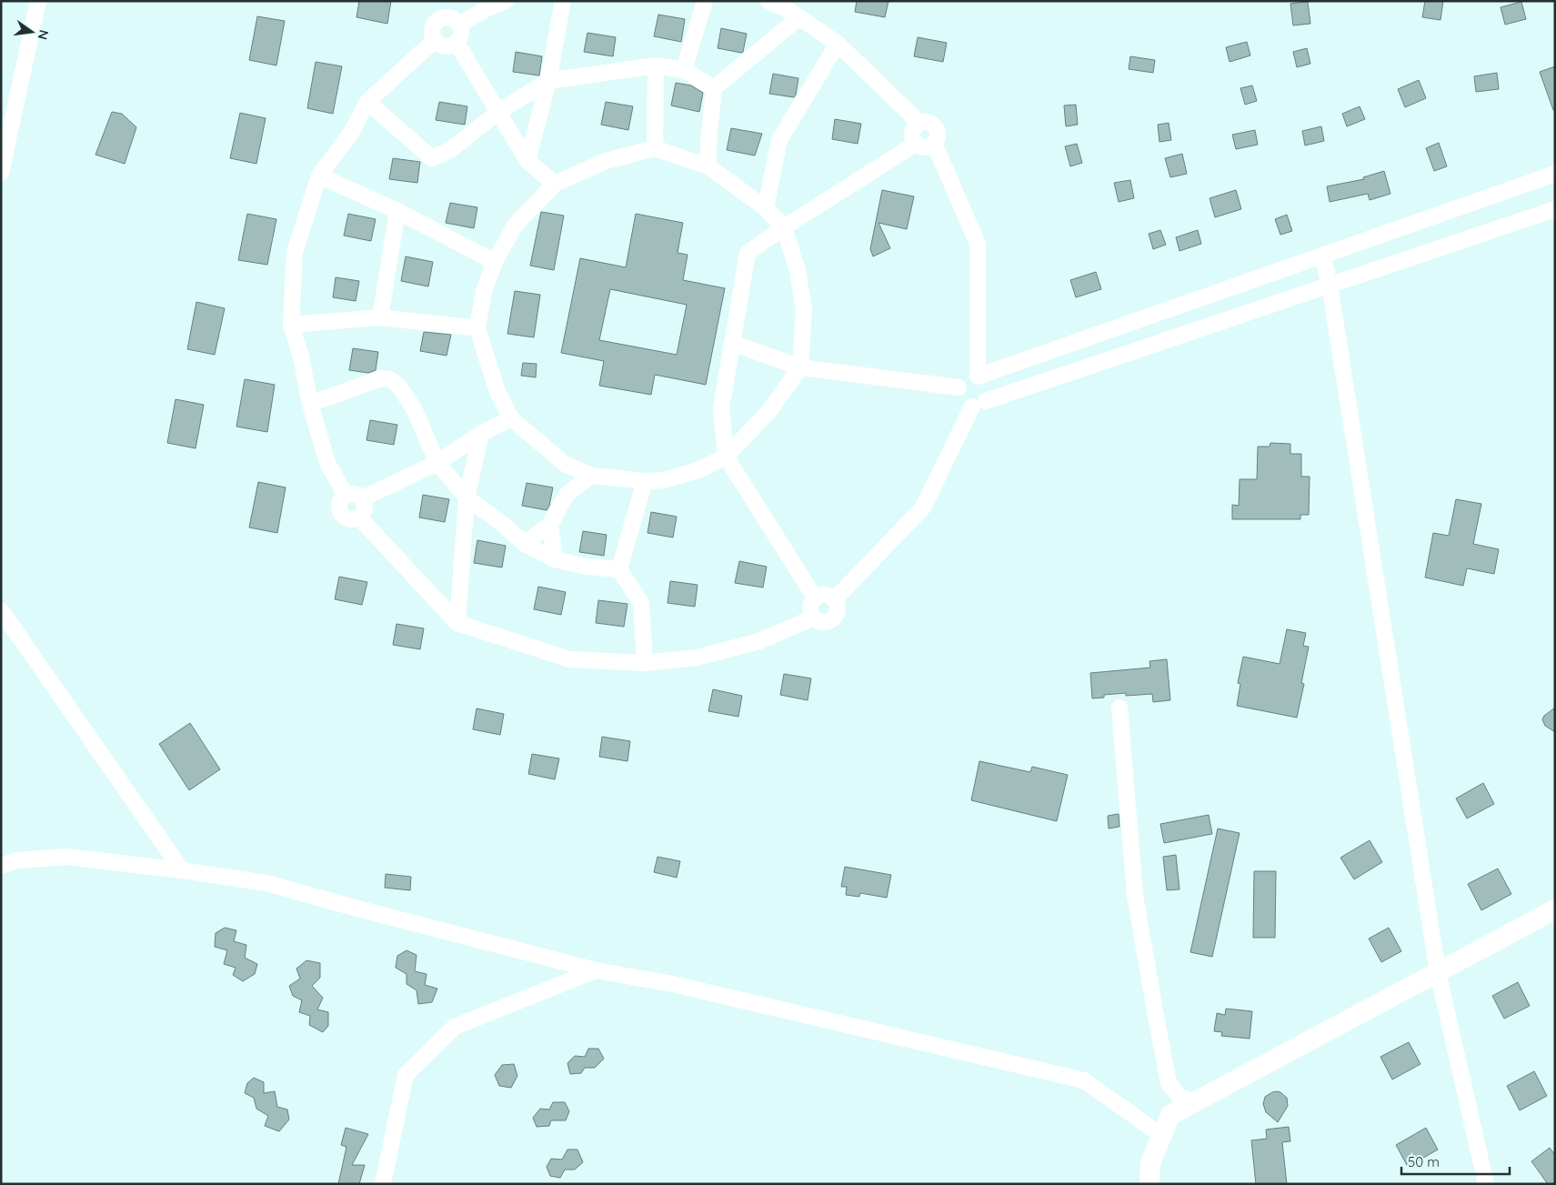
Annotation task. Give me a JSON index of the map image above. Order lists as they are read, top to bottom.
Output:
{
  "scale_bar": "50 m",
  "north": "right"
}
